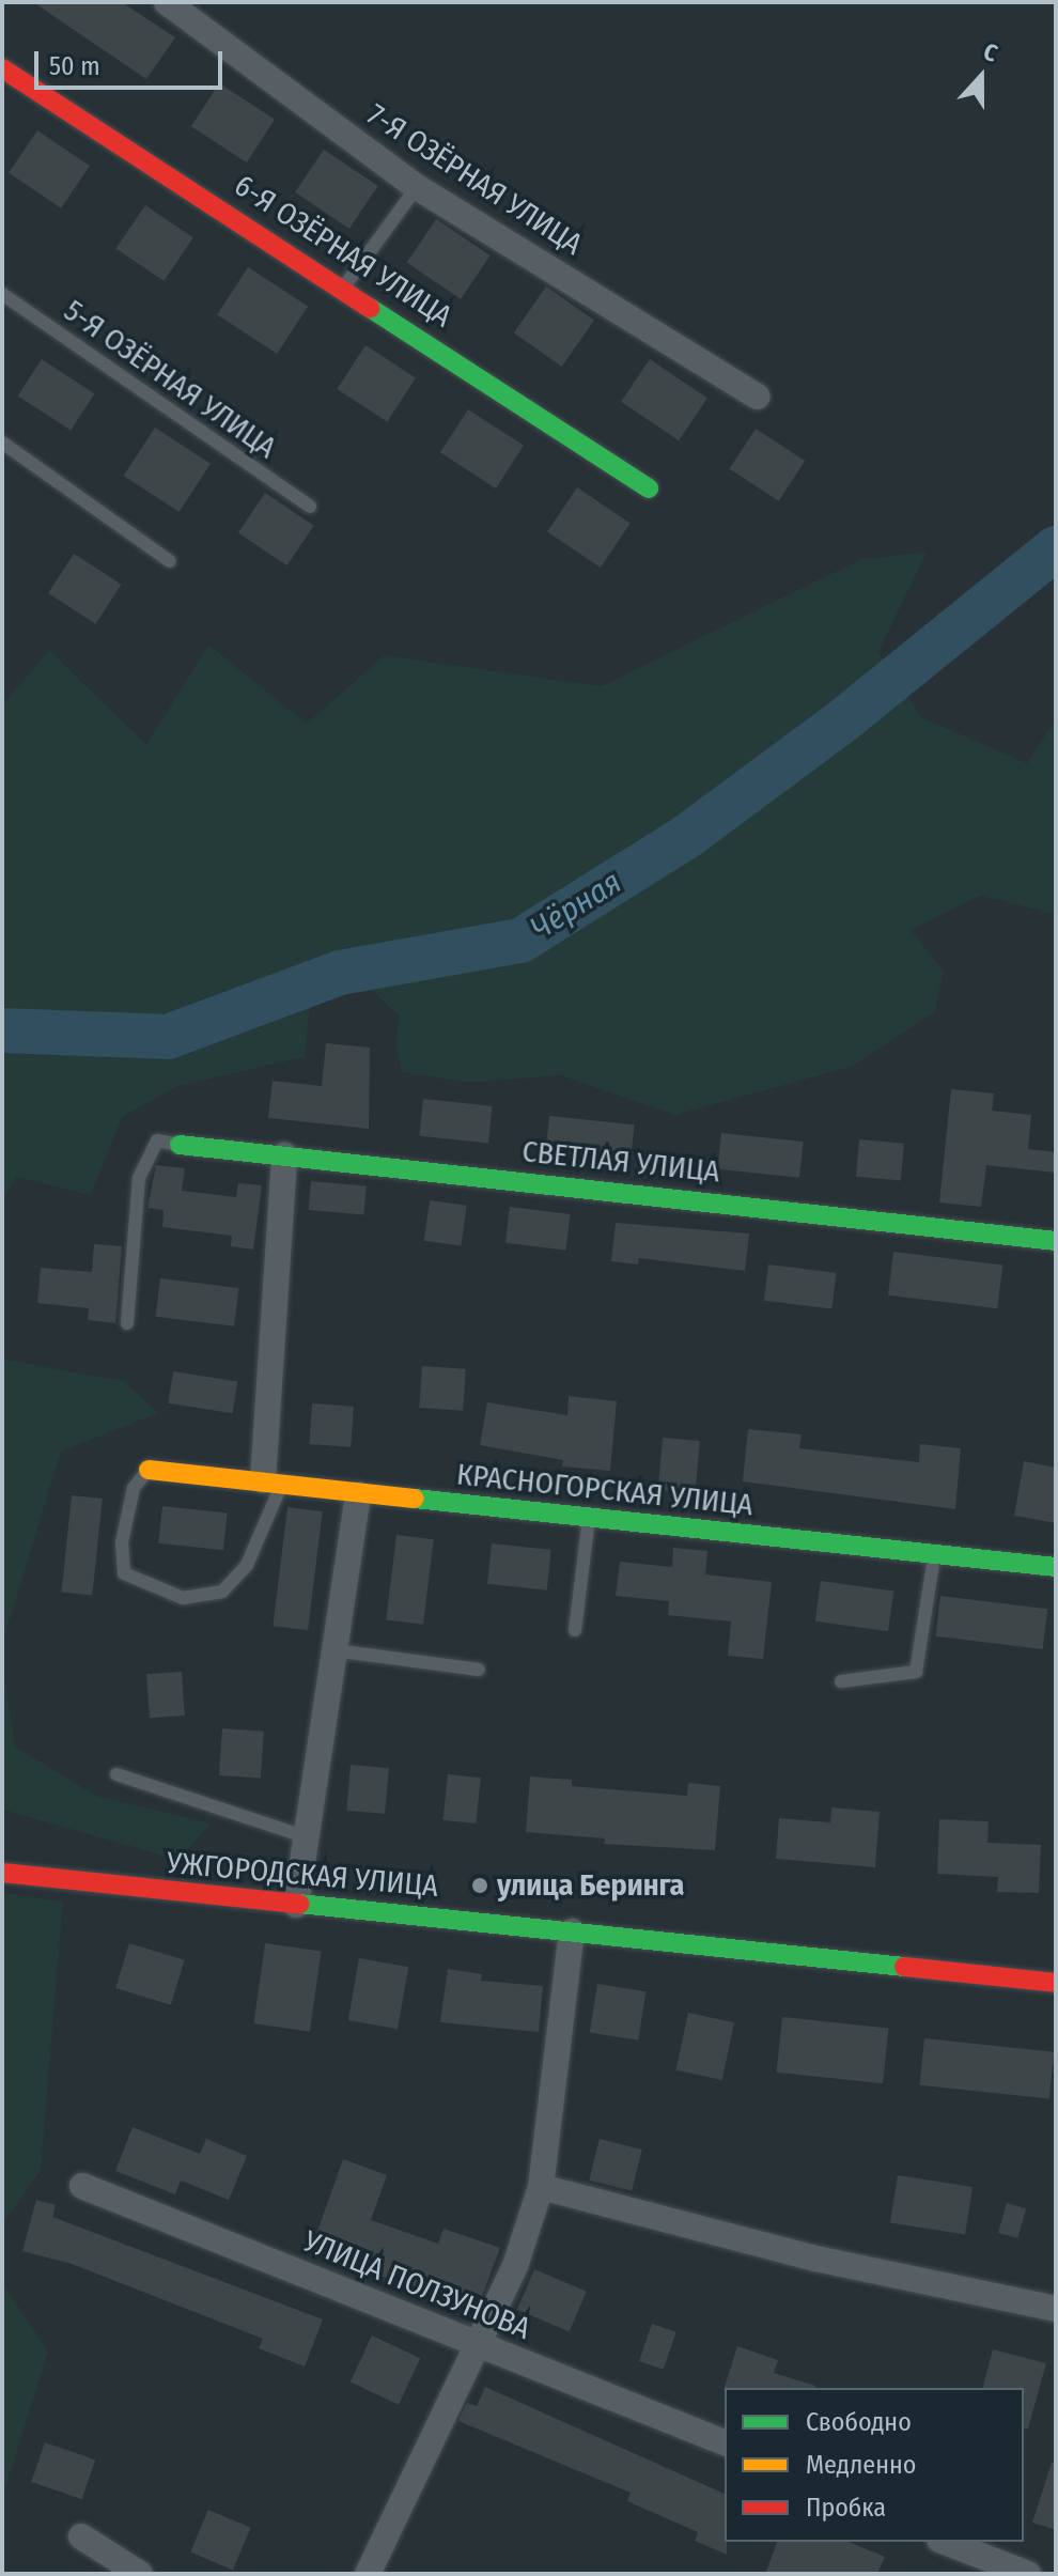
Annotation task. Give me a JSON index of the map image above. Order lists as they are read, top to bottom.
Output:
{
  "streets": {
    "street": [
      "7-Я ОЗЁРНАЯ УЛИЦА",
      "6-Я ОЗЁРНАЯ УЛИЦА",
      "СВЕТЛАЯ УЛИЦА",
      "КРАСНОГОРСКАЯ УЛИЦА",
      "УЖГОРОДСКАЯ УЛИЦА",
      "УЛИЦА ПОЛЗУНОВА"
    ],
    "lane": ["5-Я ОЗЁРНАЯ УЛИЦА"]
  },
  "water": ["Чёрная"],
  "places": ["улица Беринга"],
  "legend": ["Свободно", "Медленно", "Пробка"],
  "scale_bar": "50 m",
  "north": "top"
}
